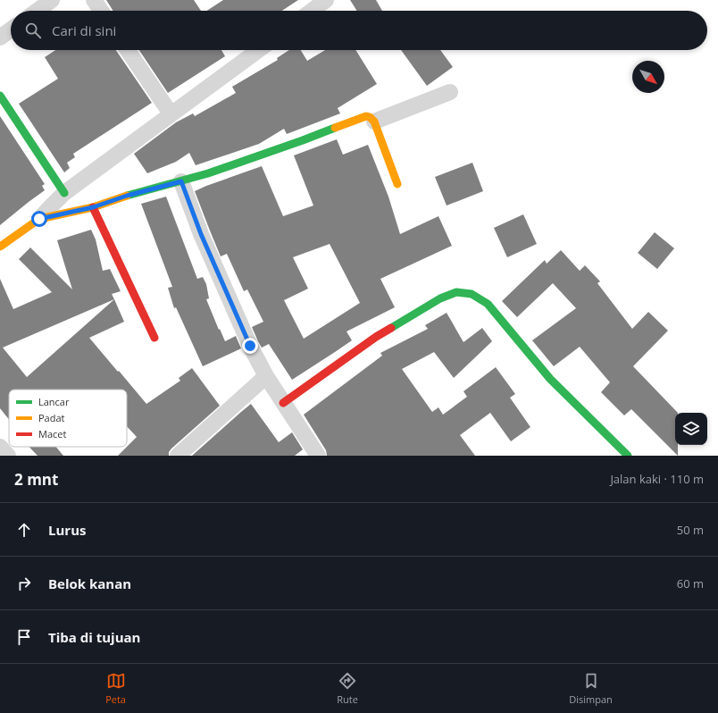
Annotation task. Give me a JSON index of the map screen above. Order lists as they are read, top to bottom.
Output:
{
  "legend": ["Lancar", "Padat", "Macet"],
  "north": "bottom right",
  "page": {
    "search": "Cari di sini",
    "heading": ["2 mnt", "Jalan kaki · 110 m"],
    "list": [
      ["Lurus", "50 m"],
      ["Belok kanan", "60 m"],
      "Tiba di tujuan"
    ],
    "nav": ["Peta", "Rute", "Disimpan"]
  }
}
